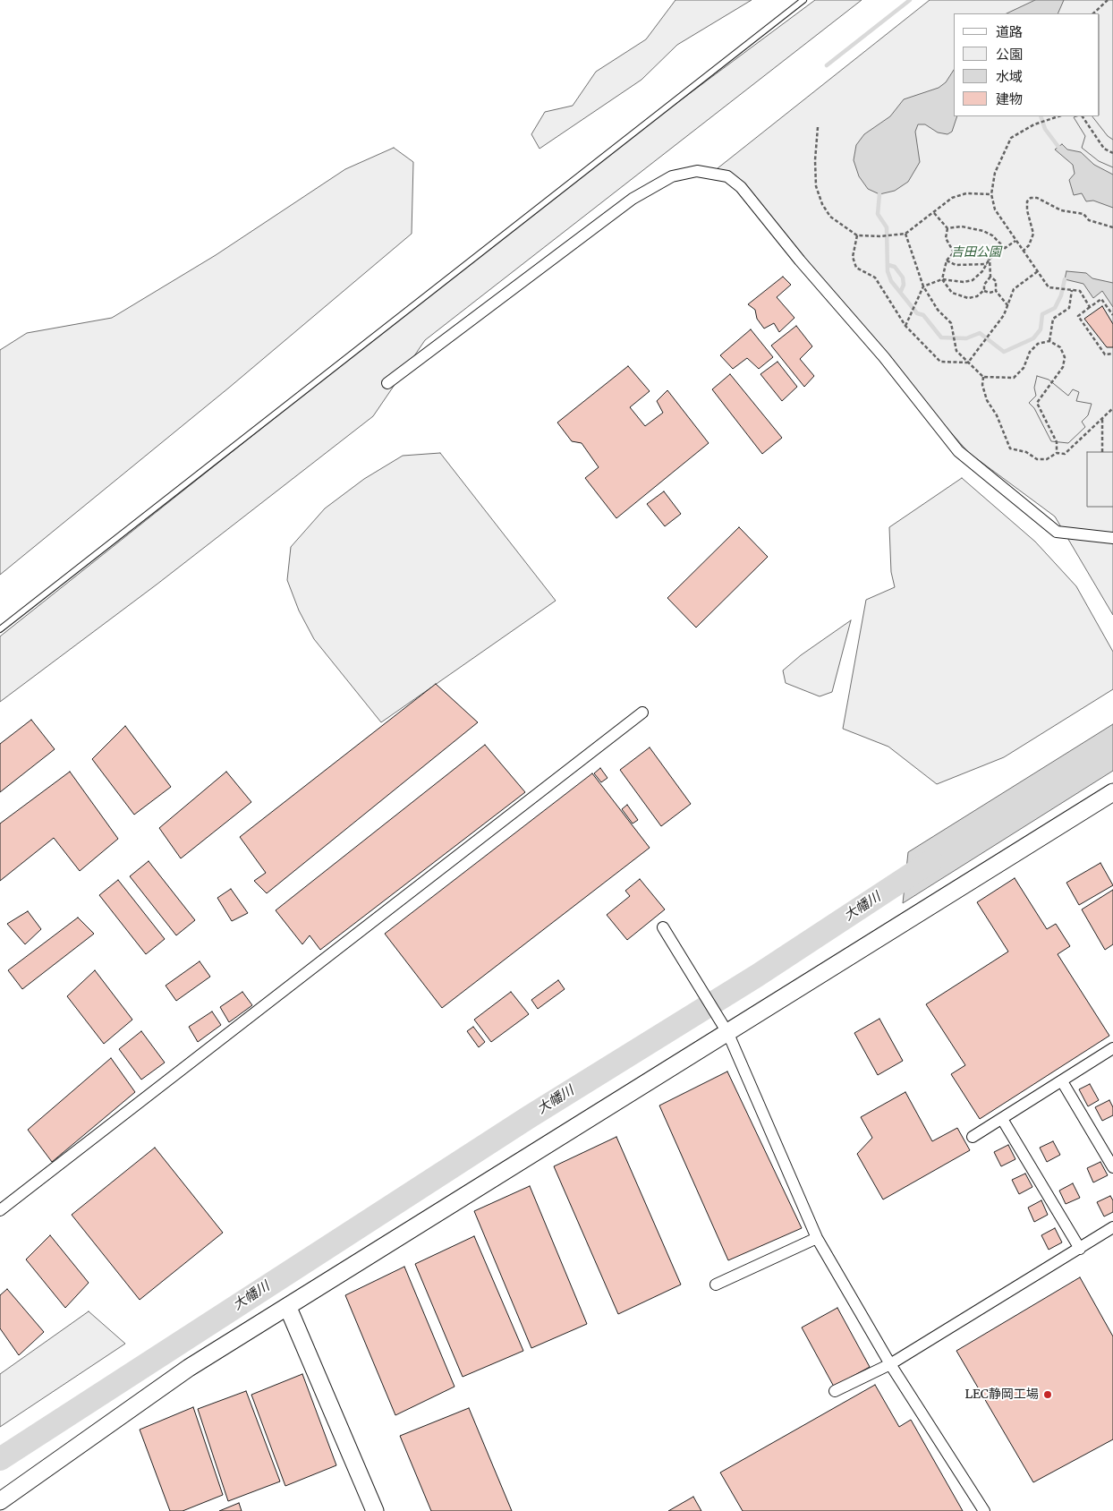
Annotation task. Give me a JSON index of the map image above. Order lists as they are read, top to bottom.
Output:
{
  "water": ["大幡川"],
  "parks": ["吉田公園"],
  "places": ["LEC静岡工場"],
  "legend": [
    "道路",
    "公園",
    "水域",
    "建物"
  ]
}
